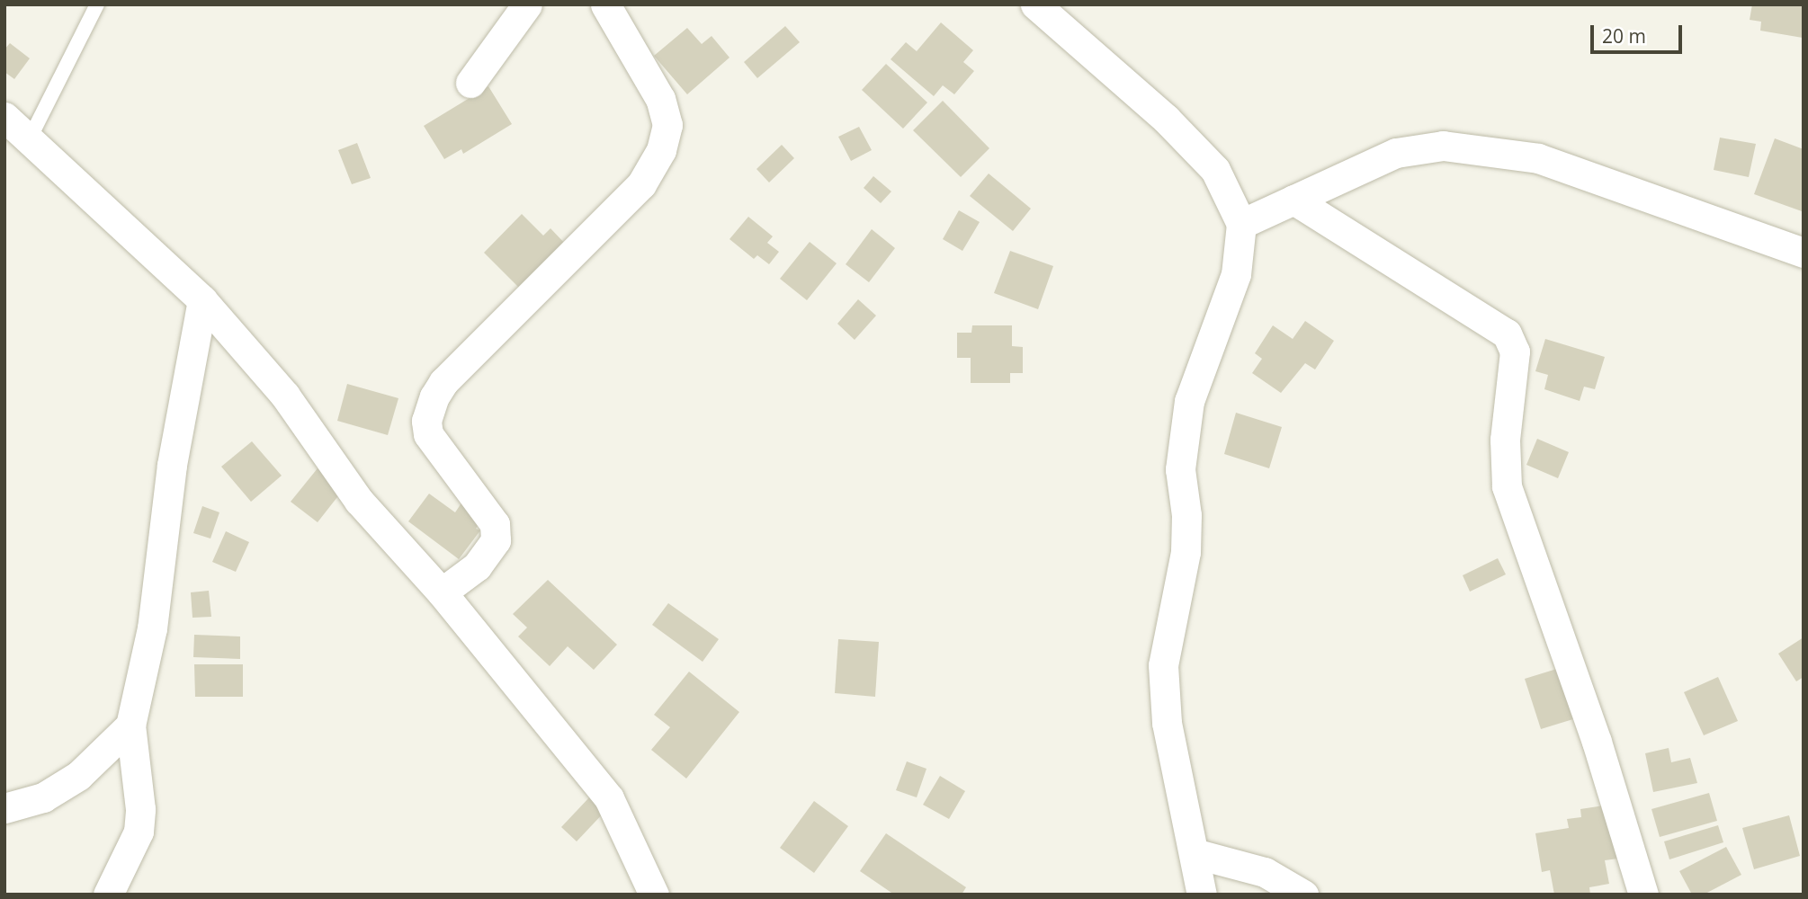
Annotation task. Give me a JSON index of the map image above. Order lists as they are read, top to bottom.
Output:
{
  "scale_bar": "20 m"
}
